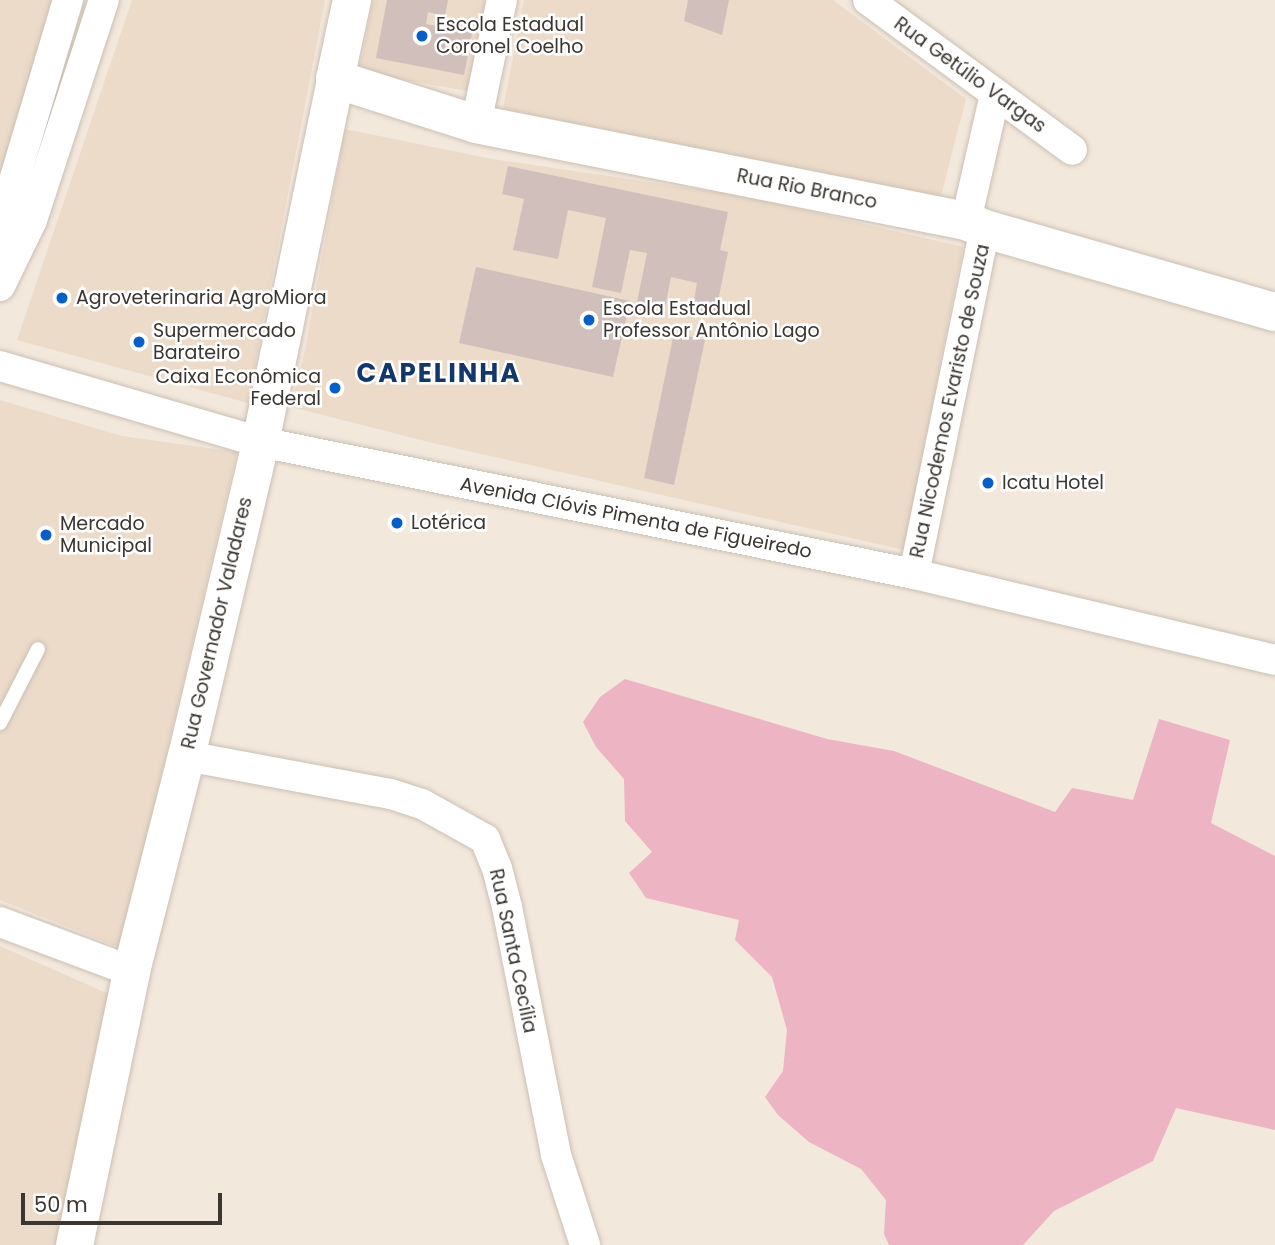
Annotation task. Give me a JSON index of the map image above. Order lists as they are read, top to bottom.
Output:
{
  "streets": {
    "main road": ["Rua Rio Branco", "Rua Governador Valadares"],
    "street": [
      "Rua Getúlio Vargas",
      "Rua Nicodemos Evaristo de Souza",
      "Avenida Clóvis Pimenta de Figueiredo",
      "Rua Santa Cecília"
    ]
  },
  "crossings": [
    ["Rua Getúlio Vargas", "Rua Nicodemos Evaristo de Souza"],
    ["Rua Rio Branco", "Rua Nicodemos Evaristo de Souza"],
    ["Rua Rio Branco", "Rua Governador Valadares"],
    ["Rua Nicodemos Evaristo de Souza", "Avenida Clóvis Pimenta de Figueiredo"],
    ["Avenida Clóvis Pimenta de Figueiredo", "Rua Governador Valadares"],
    ["Rua Governador Valadares", "Rua Santa Cecília"]
  ],
  "districts": ["CAPELINHA"],
  "places": [
    "Escola Estadual Coronel Coelho",
    "Agroveterinaria AgroMiora",
    "Escola Estadual Professor Antônio Lago",
    "Supermercado Barateiro",
    "Caixa Econômica Federal",
    "Icatu Hotel",
    "Lotérica",
    "Mercado Municipal"
  ],
  "scale_bar": "50 m"
}
